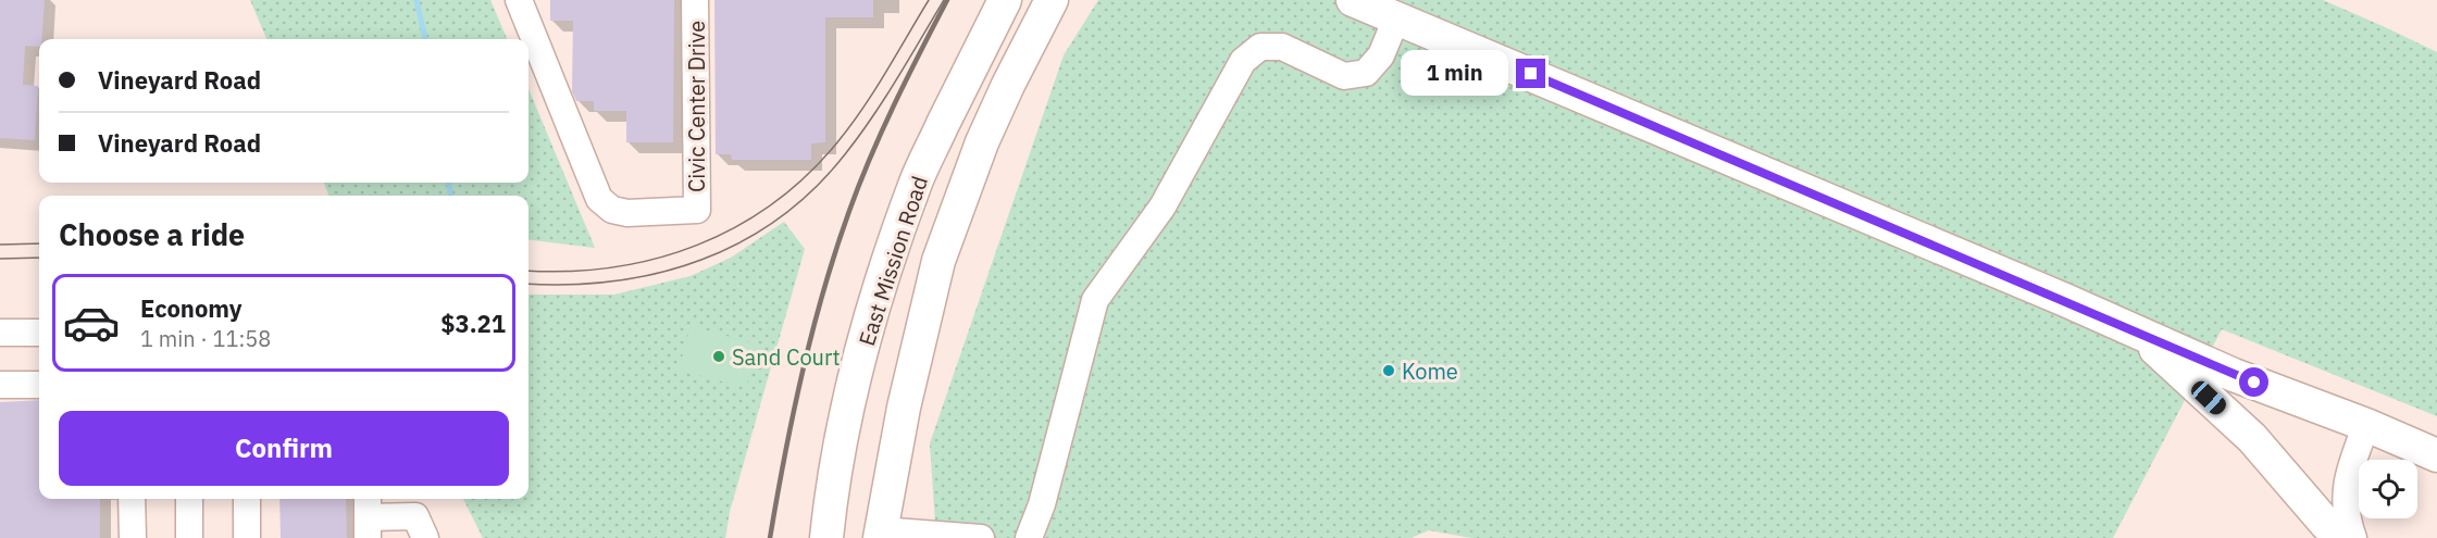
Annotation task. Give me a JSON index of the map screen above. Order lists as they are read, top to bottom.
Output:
{
  "streets": {
    "main road": ["East Mission Road"],
    "street": ["Civic Center Drive"]
  },
  "places": ["Sand Court", "Kome"],
  "page": {
    "banner": ["Vineyard Road", "Vineyard Road"],
    "bubble": "1 min",
    "heading": "Choose a ride",
    "list": [
      {
        "name": "Economy",
        "note": "1 min · 11:58",
        "value": "$3.21"
      }
    ],
    "buttons": "Confirm"
  }
}
